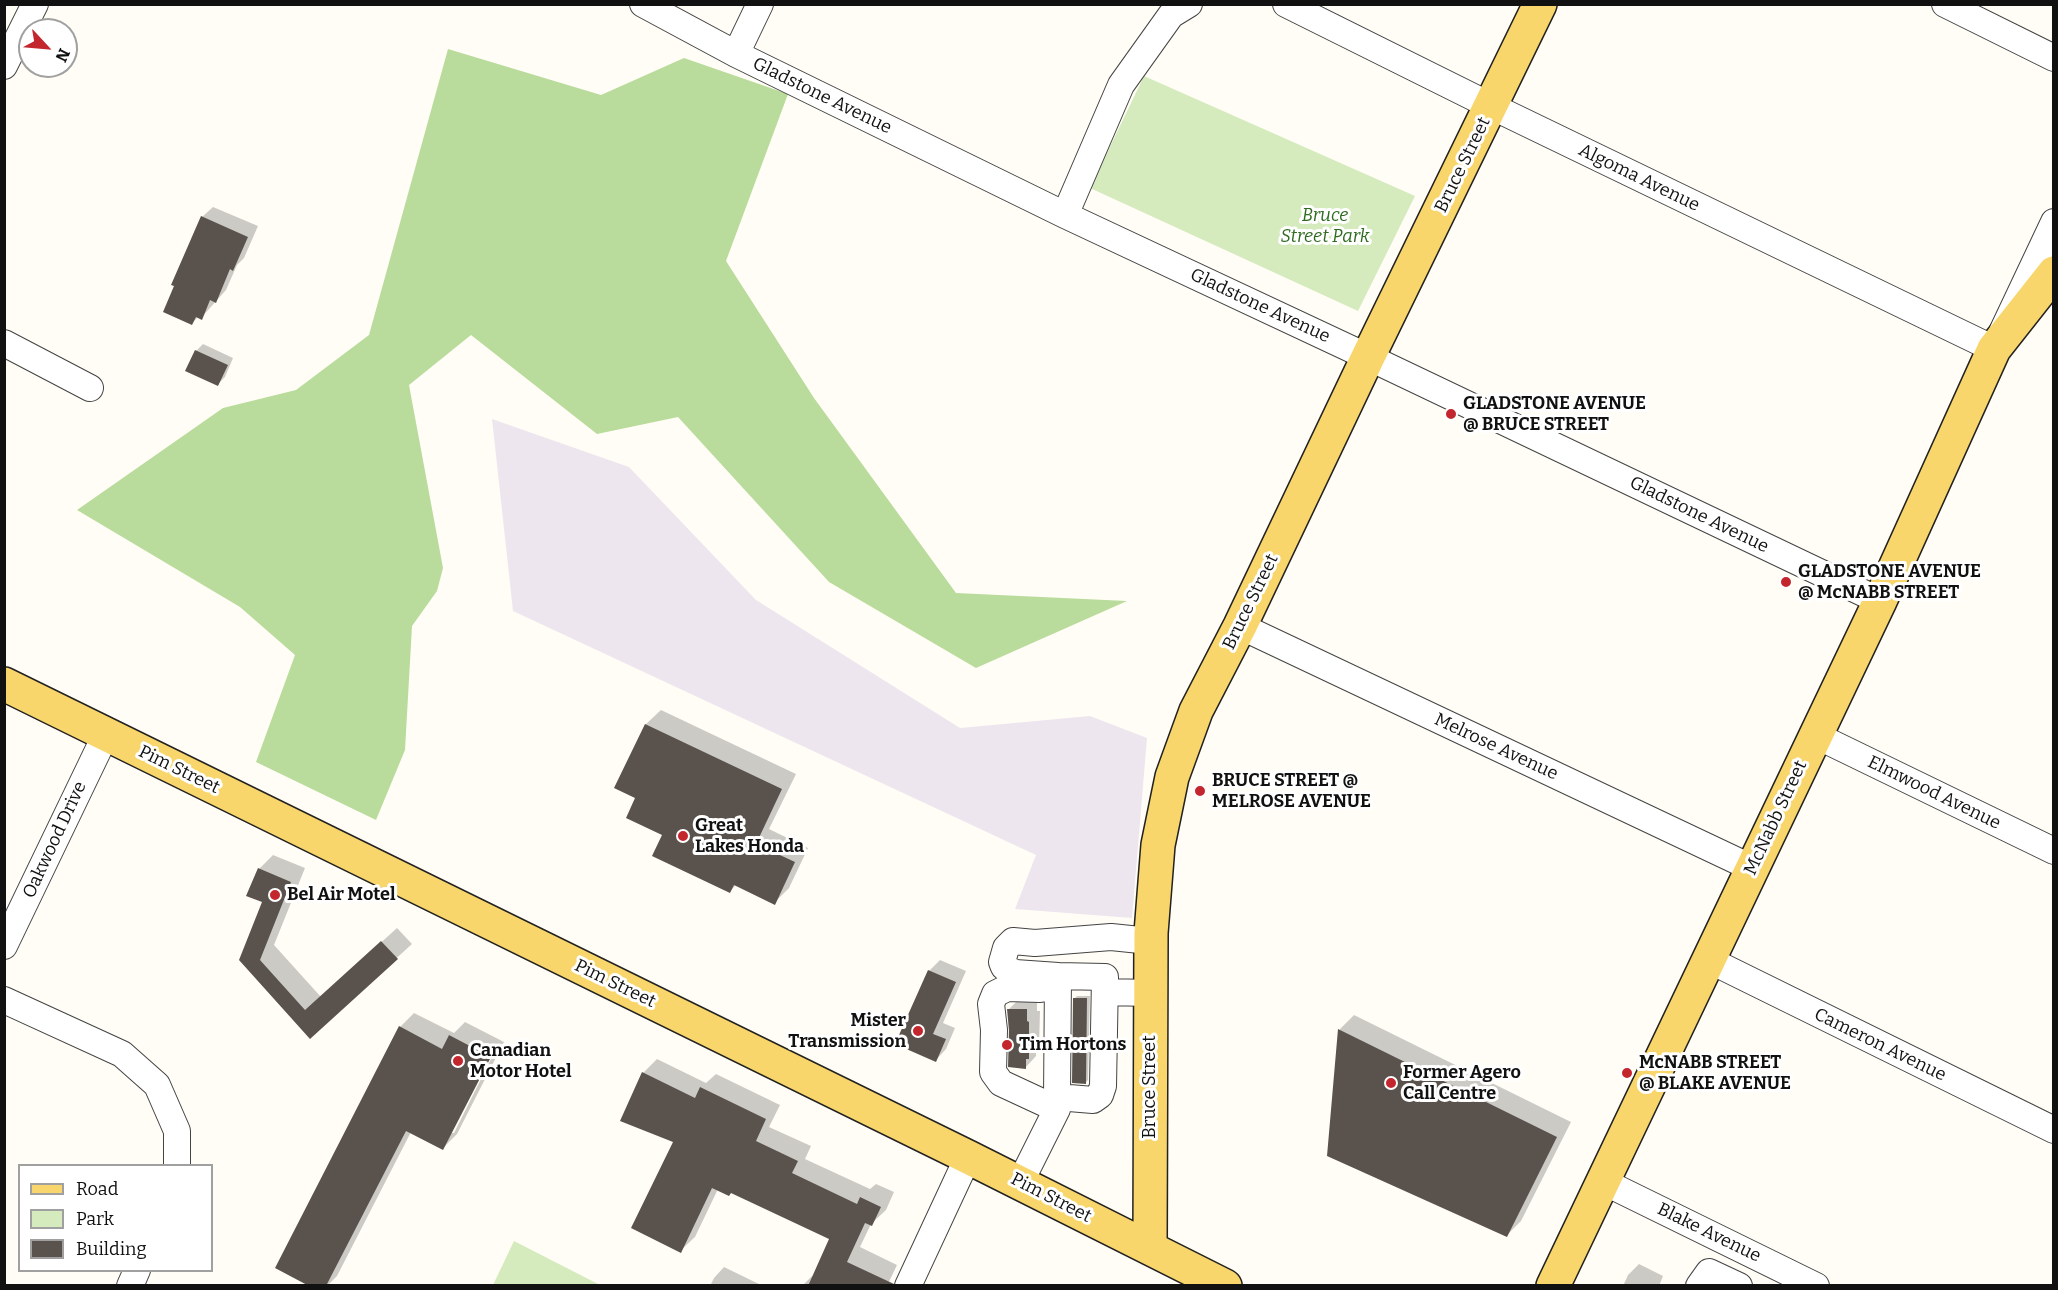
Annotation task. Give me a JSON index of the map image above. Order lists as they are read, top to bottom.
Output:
{
  "streets": {
    "main road": ["Bruce Street", "Pim Street", "McNabb Street"],
    "street": [
      "Gladstone Avenue",
      "Algoma Avenue",
      "Melrose Avenue",
      "Elmwood Avenue",
      "Oakwood Drive",
      "Cameron Avenue",
      "Blake Avenue"
    ]
  },
  "crossings": [
    ["Gladstone Avenue", "Bruce Street"],
    ["Gladstone Avenue", "McNabb Street"],
    ["Bruce Street", "Algoma Avenue"],
    ["Bruce Street", "Melrose Avenue"],
    ["Bruce Street", "Pim Street"],
    ["Algoma Avenue", "McNabb Street"],
    ["Melrose Avenue", "McNabb Street"],
    ["Pim Street", "Oakwood Drive"],
    ["Elmwood Avenue", "McNabb Street"],
    ["McNabb Street", "Cameron Avenue"],
    ["McNabb Street", "Blake Avenue"]
  ],
  "parks": ["Bruce Street Park"],
  "places": [
    "GLADSTONE AVENUE @ BRUCE STREET",
    "GLADSTONE AVENUE @ McNABB STREET",
    "BRUCE STREET @ MELROSE AVENUE",
    "Great Lakes Honda",
    "Bel Air Motel",
    "Mister Transmission",
    "Tim Hortons",
    "Canadian Motor Hotel",
    "McNABB STREET @ BLAKE AVENUE",
    "Former Agero Call Centre"
  ],
  "legend": ["Road", "Park", "Building"],
  "north": "bottom right"
}
